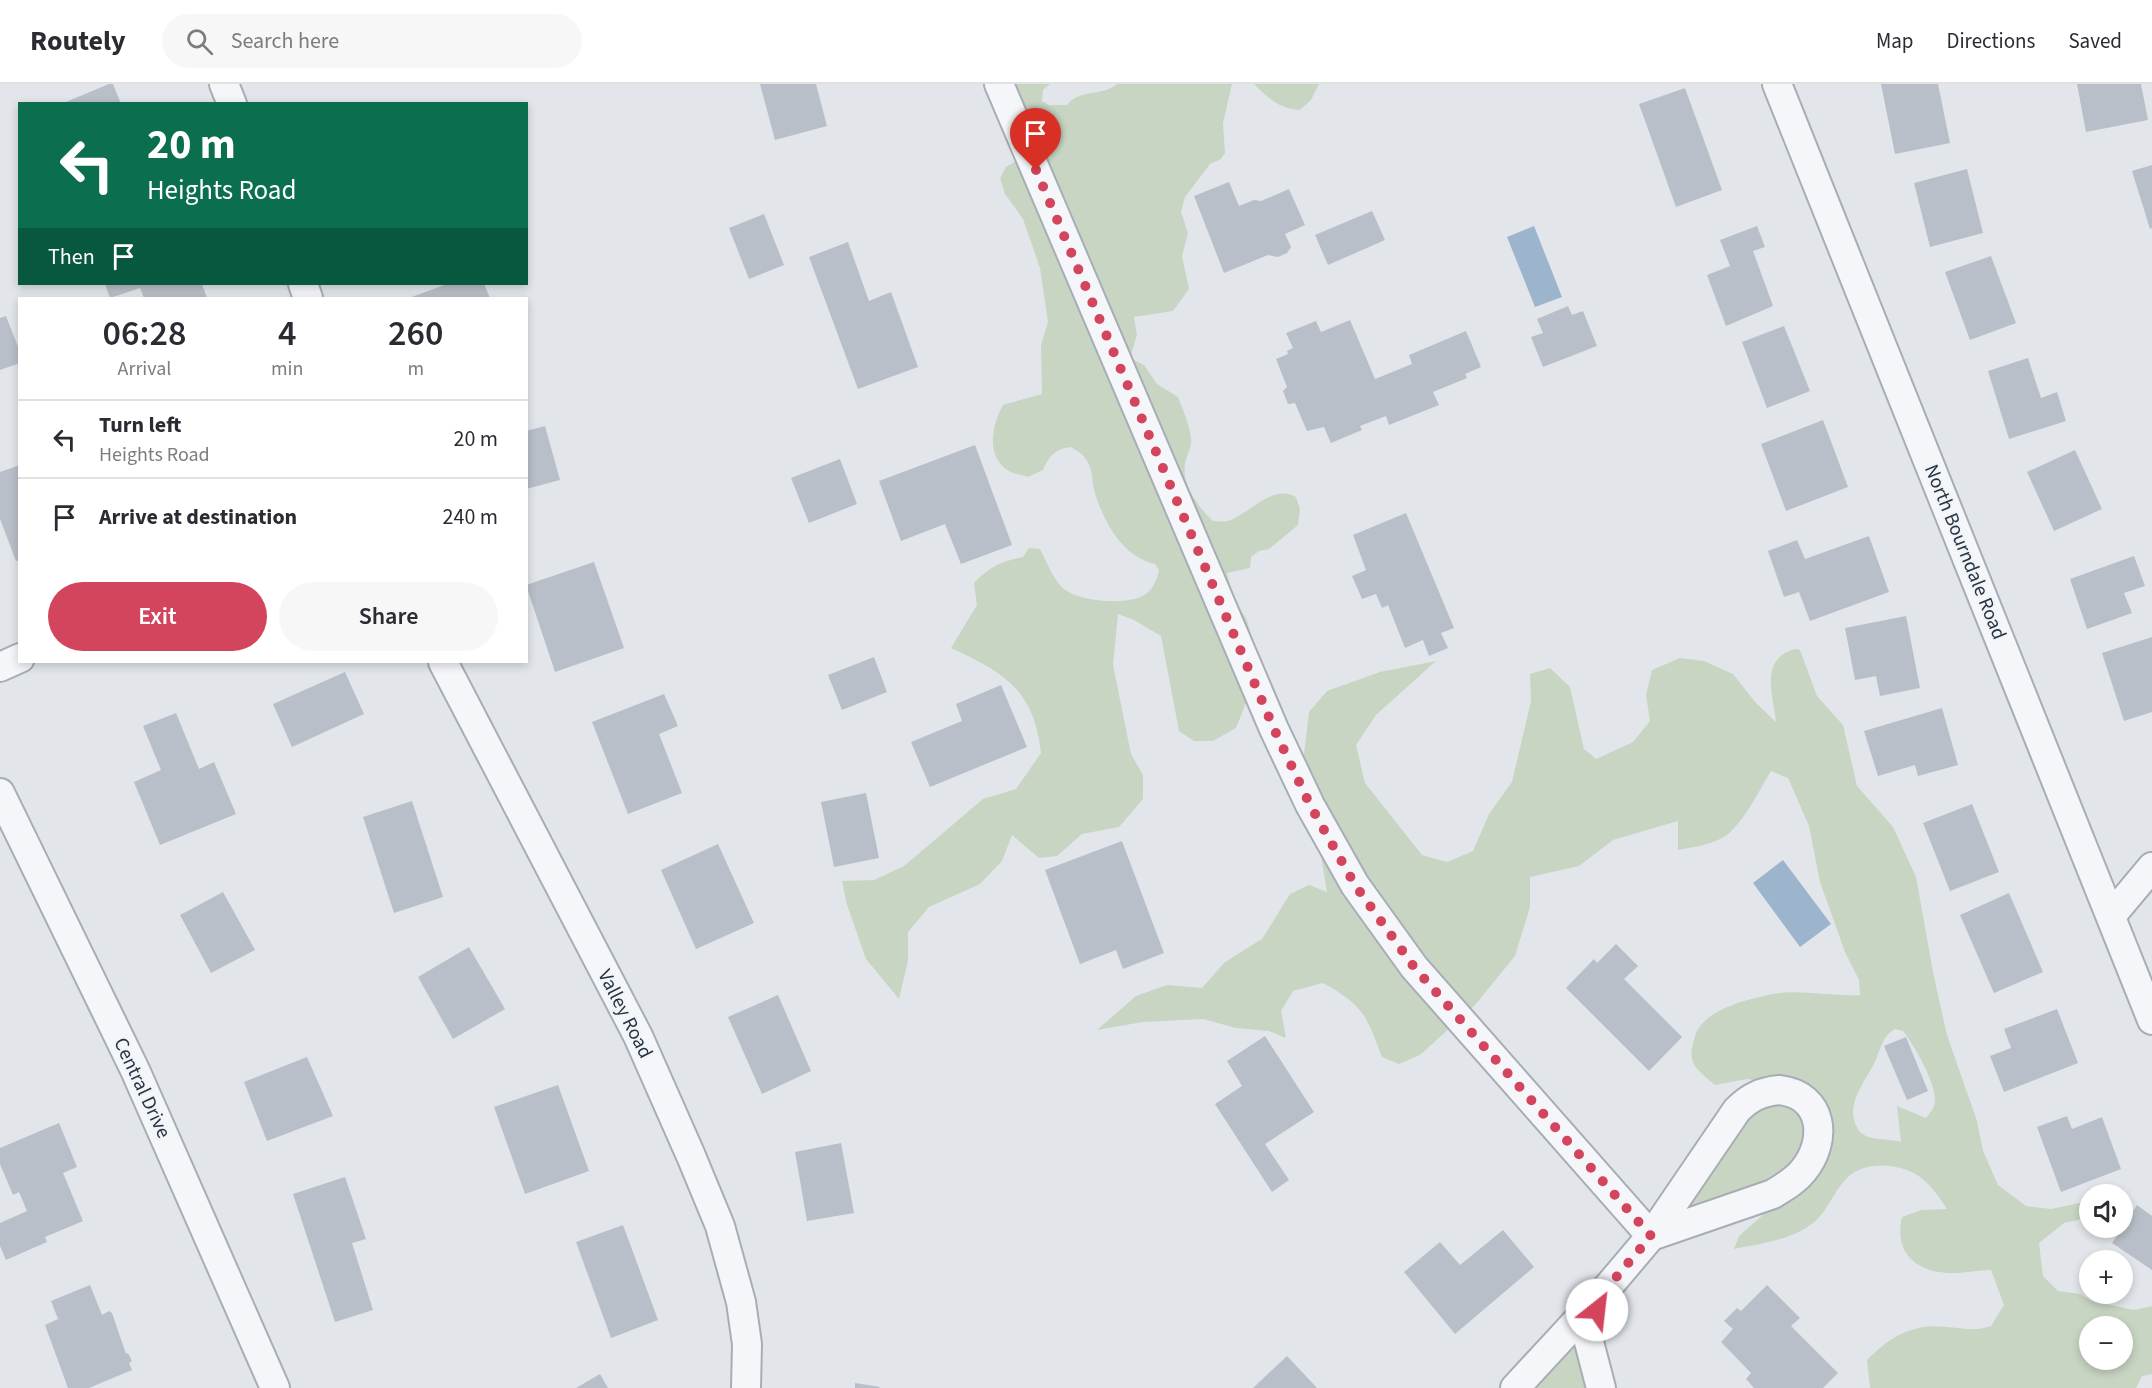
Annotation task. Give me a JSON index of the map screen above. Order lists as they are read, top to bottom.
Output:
{
  "streets": {
    "street": ["North Bourndale Road", "Valley Road", "Central Drive"]
  },
  "page": {
    "header": "Routely",
    "search": "Search here",
    "nav": ["Map", "Directions", "Saved"],
    "turn": ["20 m", "Heights Road"],
    "then": "Then",
    "eta": [
      "06:28",
      "Arrival",
      "4",
      "min",
      "260",
      "m"
    ],
    "list": [
      {
        "name": "Turn left",
        "note": "Heights Road",
        "value": "20 m"
      },
      {
        "name": "Arrive at destination",
        "value": "240 m"
      }
    ],
    "buttons": ["Exit", "Share"],
    "map_buttons": ["+", "−"]
  }
}
